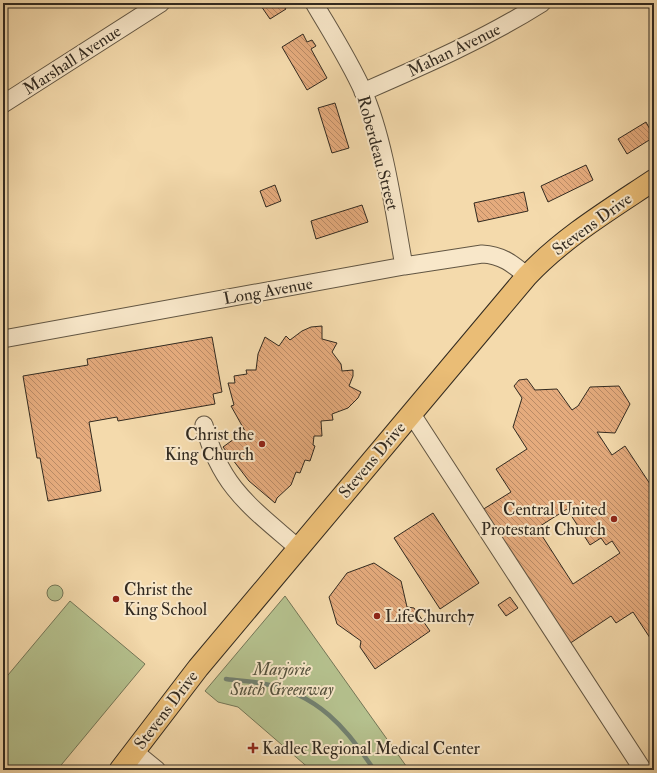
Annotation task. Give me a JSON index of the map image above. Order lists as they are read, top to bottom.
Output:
{
  "streets": {
    "main road": ["Stevens Drive"],
    "street": [
      "Mahan Avenue",
      "Marshall Avenue",
      "Roberdeau Street",
      "Long Avenue"
    ]
  },
  "crossings": [
    ["Mahan Avenue", "Roberdeau Street"],
    ["Roberdeau Street", "Long Avenue"],
    ["Stevens Drive", "Long Avenue"]
  ],
  "parks": ["Marjorie Sutch Greenway"],
  "places": {
    "other": [
      "Christ the King Church",
      "Central United Protestant Church",
      "Christ the King School",
      "LifeChurch7"
    ],
    "health": ["Kadlec Regional Medical Center"]
  }
}
